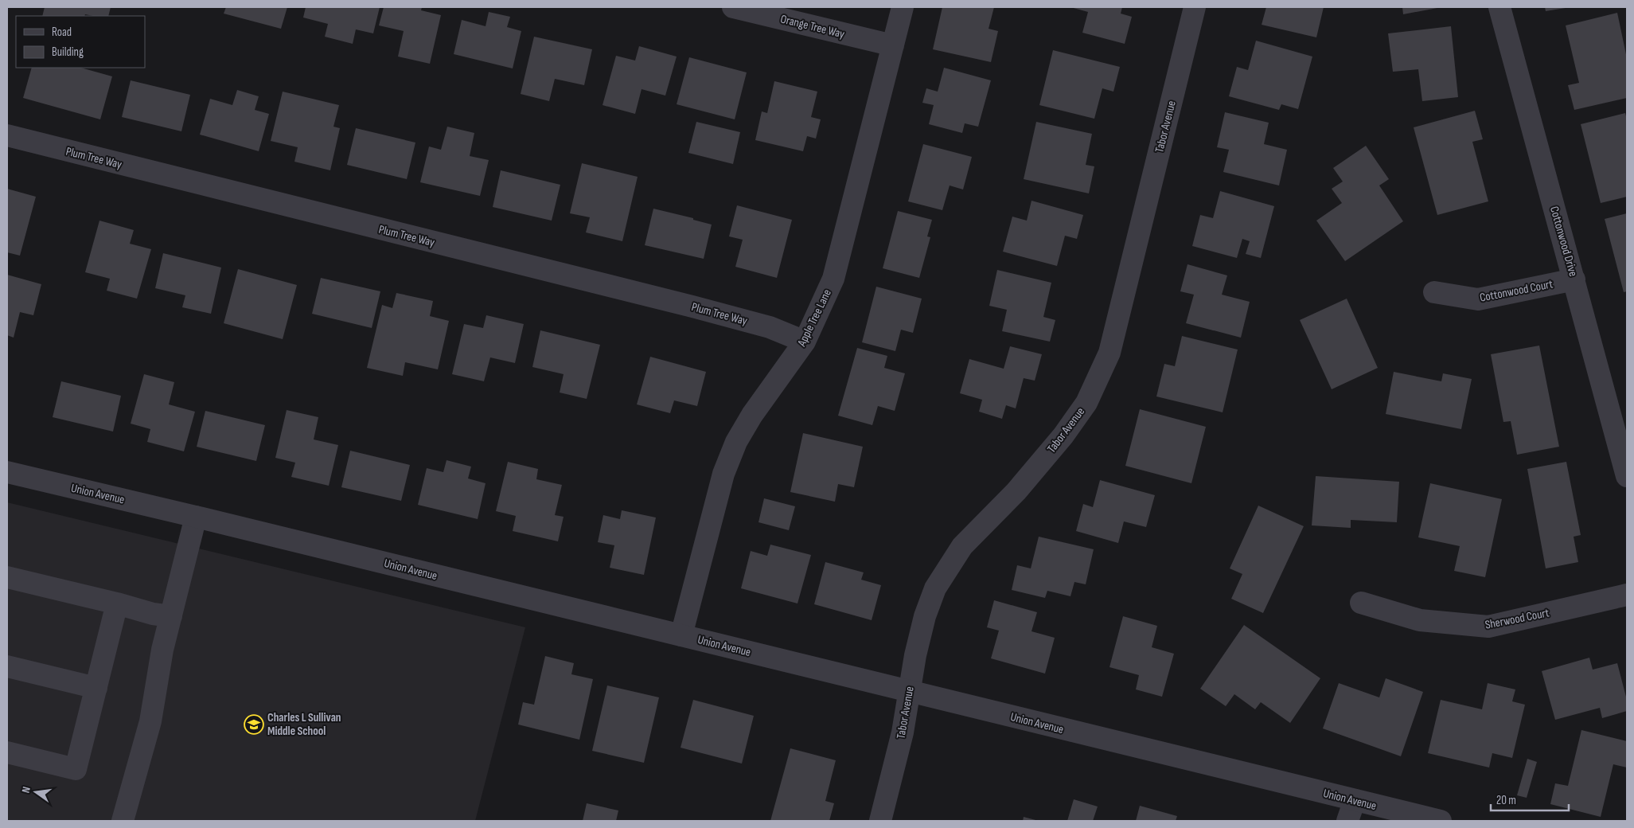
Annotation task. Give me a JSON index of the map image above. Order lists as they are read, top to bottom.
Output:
{
  "streets": {
    "street": [
      "Orange Tree Way",
      "Tabor Avenue",
      "Plum Tree Way",
      "Cottonwood Drive",
      "Cottonwood Court",
      "Apple Tree Lane",
      "Union Avenue",
      "Sherwood Court"
    ]
  },
  "crossings": [
    ["Orange Tree Way", "Apple Tree Lane"],
    ["Tabor Avenue", "Union Avenue"],
    ["Plum Tree Way", "Apple Tree Lane"],
    ["Cottonwood Drive", "Cottonwood Court"],
    ["Apple Tree Lane", "Union Avenue"]
  ],
  "places": {
    "school or university": ["Charles L Sullivan Middle School"]
  },
  "legend": ["Road", "Building"],
  "scale_bar": "20 m",
  "north": "left"
}
